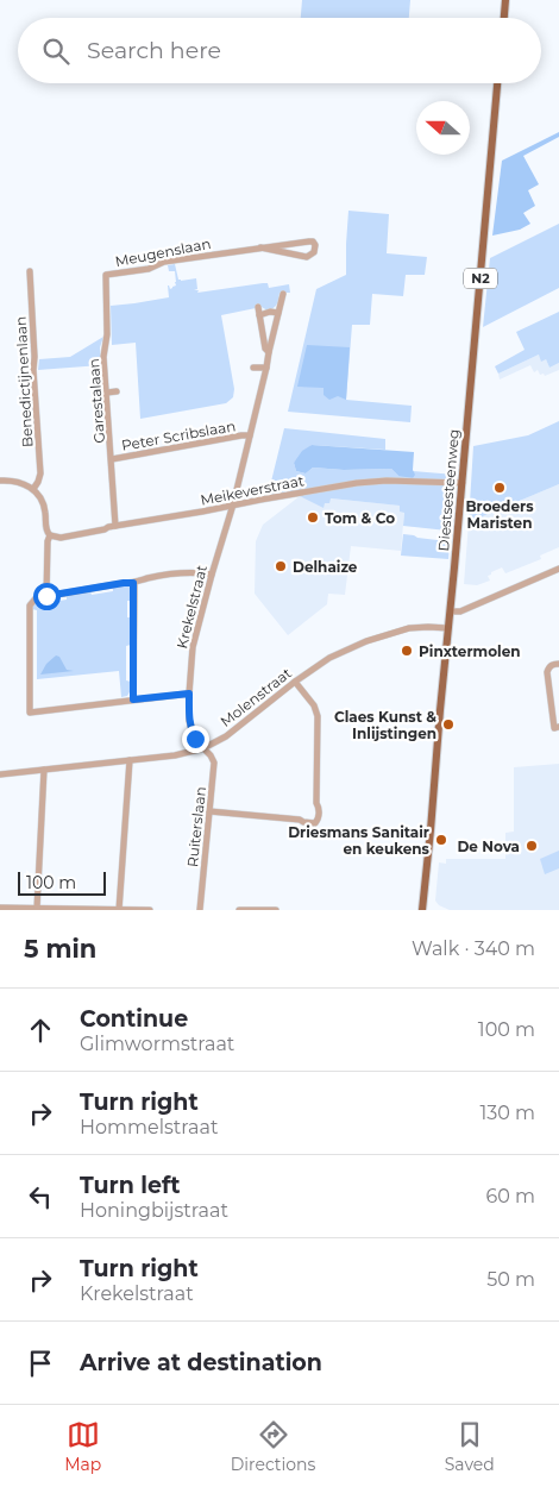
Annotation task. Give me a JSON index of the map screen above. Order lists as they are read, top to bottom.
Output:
{
  "streets": {
    "main road": ["N2", "Diestsesteenweg"],
    "street": [
      "Meugenslaan",
      "Benedictijnenlaan",
      "Garestalaan",
      "Peter Scribslaan",
      "Meikeverstraat",
      "Krekelstraat",
      "Molenstraat",
      "Ruiterslaan"
    ]
  },
  "crossings": [
    ["Meugenslaan", "Garestalaan"],
    ["Garestalaan", "Peter Scribslaan"],
    ["Garestalaan", "Meikeverstraat"],
    ["Peter Scribslaan", "Krekelstraat"],
    ["Meikeverstraat", "Diestsesteenweg"],
    ["Meikeverstraat", "Krekelstraat"],
    ["Diestsesteenweg", "Molenstraat"],
    ["Krekelstraat", "Molenstraat"],
    ["Krekelstraat", "Ruiterslaan"],
    ["Molenstraat", "Ruiterslaan"]
  ],
  "places": [
    "Broeders Maristen",
    "Tom & Co",
    "Delhaize",
    "Pinxtermolen",
    "Claes Kunst & Inlijstingen",
    "Driesmans Sanitair en keukens",
    "De Nova"
  ],
  "scale_bar": "100 m",
  "north": "left",
  "page": {
    "search": "Search here",
    "scale": "100 m",
    "heading": ["5 min", "Walk · 340 m"],
    "list": [
      ["Continue", "Glimwormstraat", "100 m"],
      ["Turn right", "Hommelstraat", "130 m"],
      ["Turn left", "Honingbijstraat", "60 m"],
      ["Turn right", "Krekelstraat", "50 m"],
      "Arrive at destination"
    ],
    "nav": ["Map", "Directions", "Saved"]
  }
}
